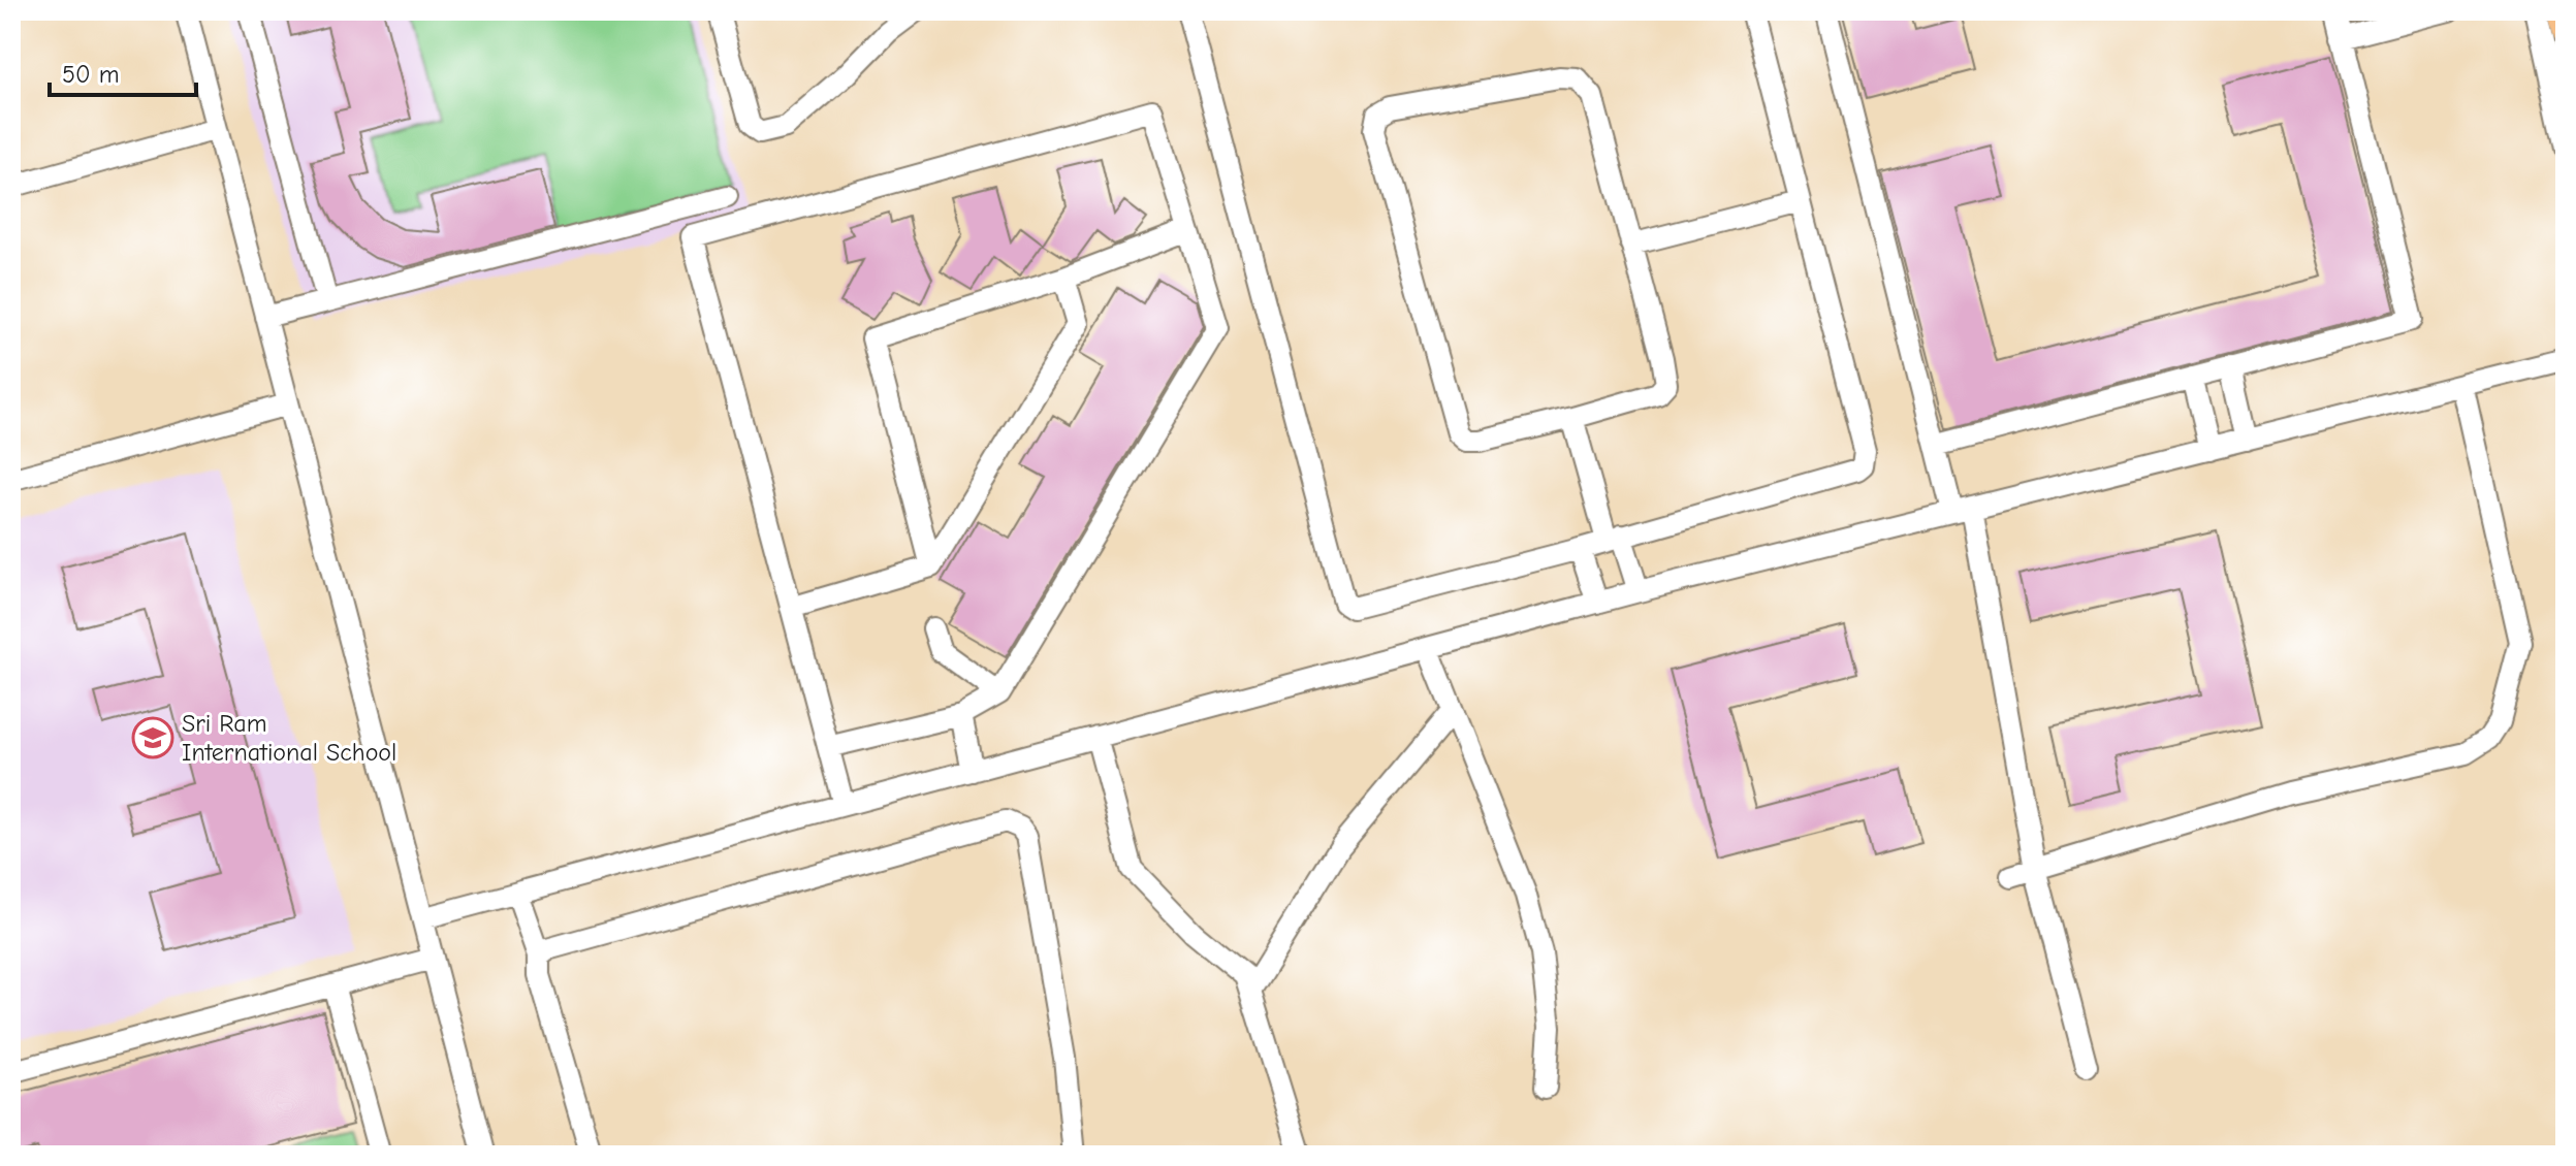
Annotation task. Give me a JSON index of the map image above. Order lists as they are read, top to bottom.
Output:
{
  "places": {
    "school or university": ["Sri Ram International School"]
  },
  "scale_bar": "50 m"
}
